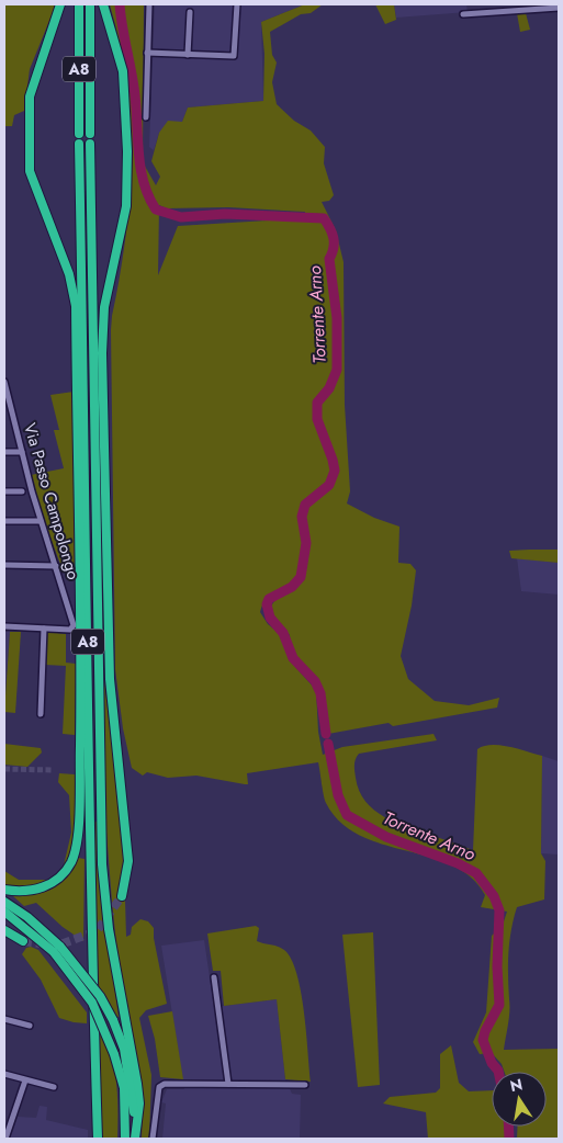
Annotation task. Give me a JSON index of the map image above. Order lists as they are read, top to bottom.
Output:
{
  "streets": {
    "highway": ["A8"],
    "street": ["Via Passo Campolongo"]
  },
  "water": ["Torrente Arno"],
  "north": "top"
}
